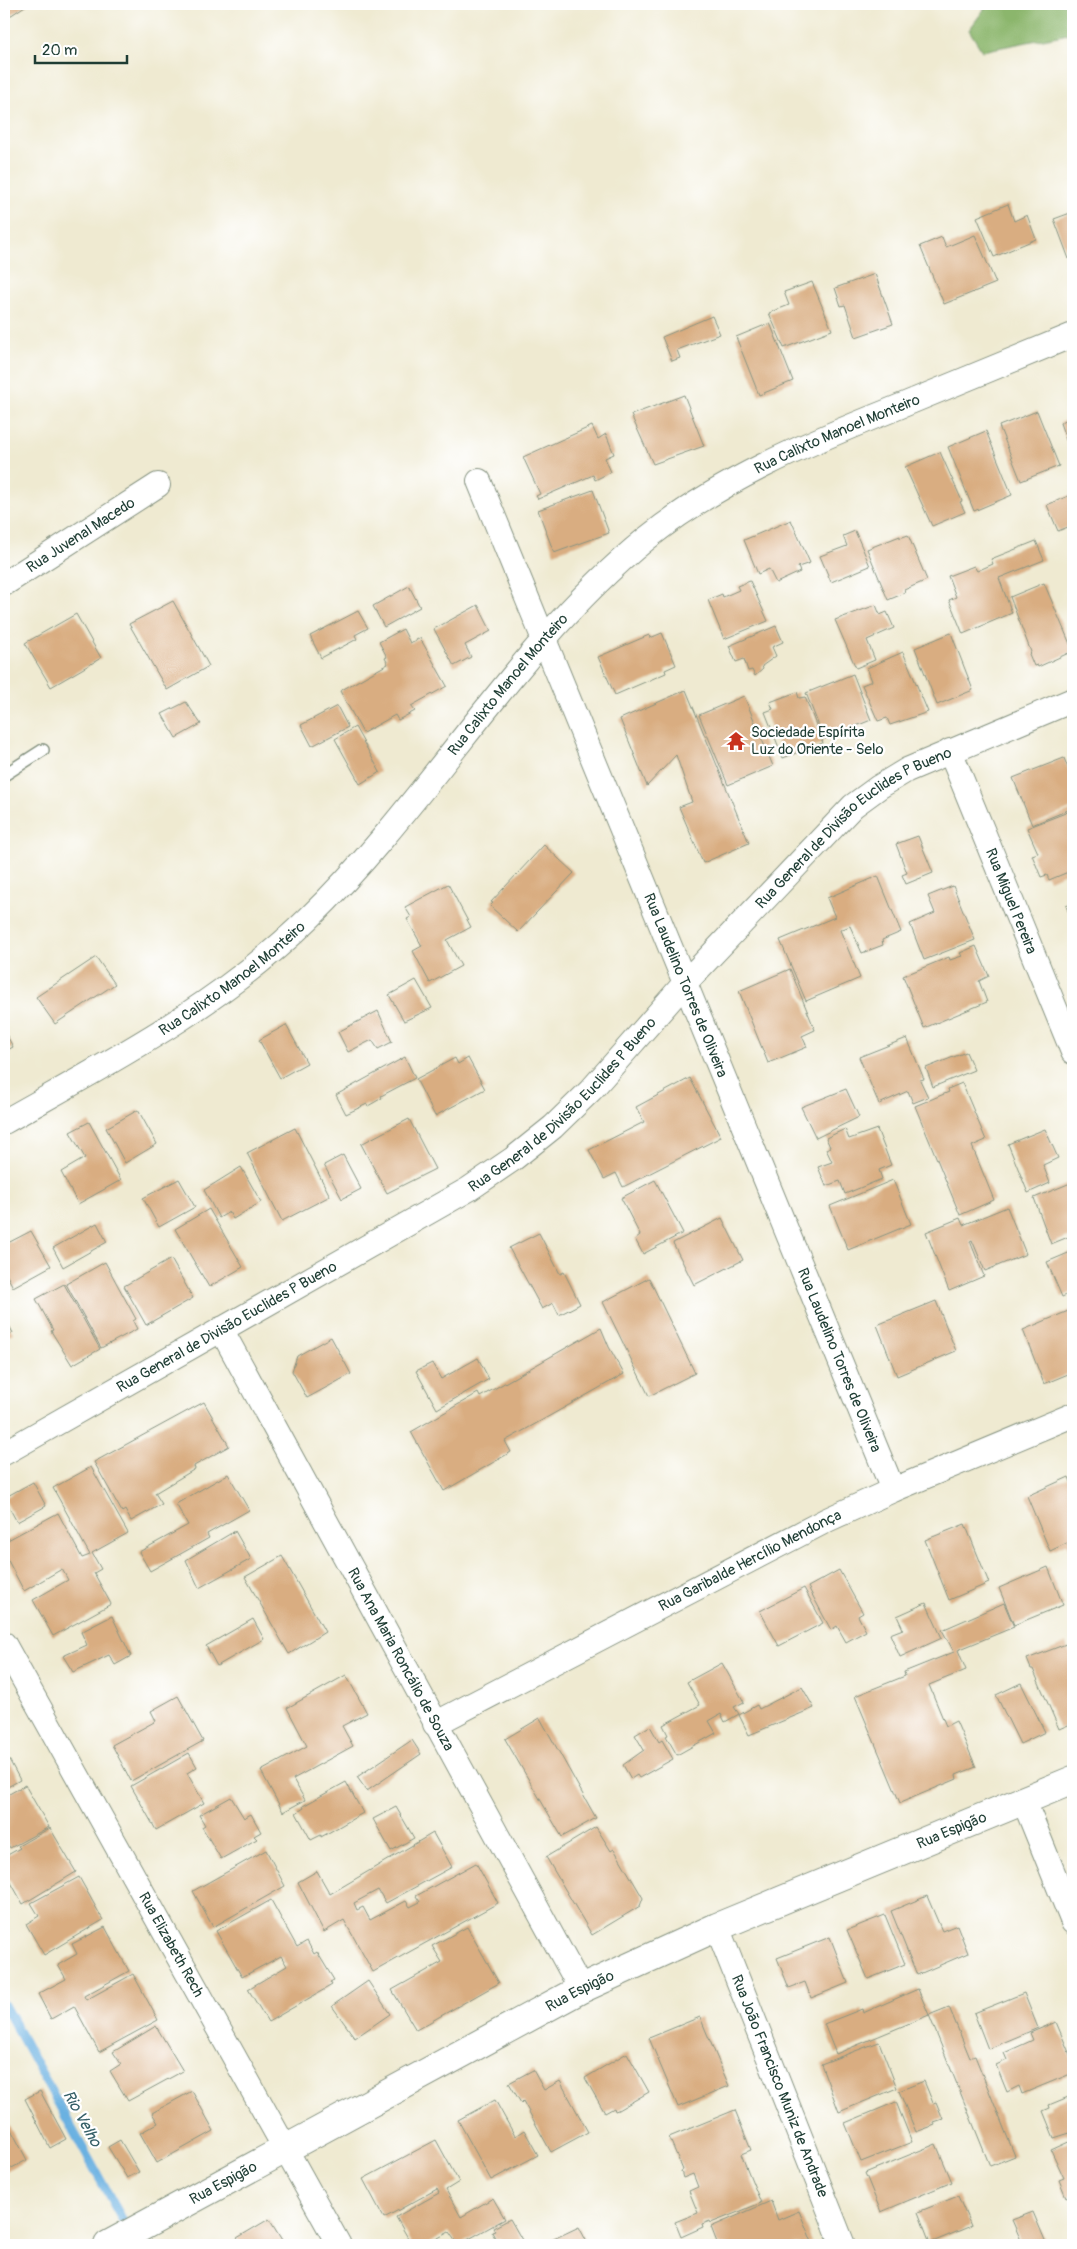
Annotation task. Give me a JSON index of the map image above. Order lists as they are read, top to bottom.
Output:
{
  "streets": {
    "street": [
      "Rua Calixto Manoel Monteiro",
      "Rua Juvenal Macedo",
      "Rua General de Divisão Euclides P Bueno",
      "Rua Miguel Pereira",
      "Rua Laudelino Torres de Oliveira",
      "Rua Garibalde Hercílio Mendonça",
      "Rua Ana Maria Roncálio de Souza",
      "Rua Espigão",
      "Rua Elizabeth Rech",
      "Rua João Francisco Muniz de Andrade"
    ]
  },
  "crossings": [
    ["Rua Calixto Manoel Monteiro", "Rua Laudelino Torres de Oliveira"],
    ["Rua General de Divisão Euclides P Bueno", "Rua Miguel Pereira"],
    ["Rua General de Divisão Euclides P Bueno", "Rua Laudelino Torres de Oliveira"],
    ["Rua General de Divisão Euclides P Bueno", "Rua Ana Maria Roncálio de Souza"],
    ["Rua Laudelino Torres de Oliveira", "Rua Garibalde Hercílio Mendonça"],
    ["Rua Garibalde Hercílio Mendonça", "Rua Ana Maria Roncálio de Souza"],
    ["Rua Ana Maria Roncálio de Souza", "Rua Espigão"],
    ["Rua Espigão", "Rua Elizabeth Rech"],
    ["Rua Espigão", "Rua João Francisco Muniz de Andrade"]
  ],
  "water": ["Rio Velho"],
  "places": {
    "temple": ["Sociedade Espírita Luz do Oriente - Selo"]
  },
  "scale_bar": "20 m"
}
